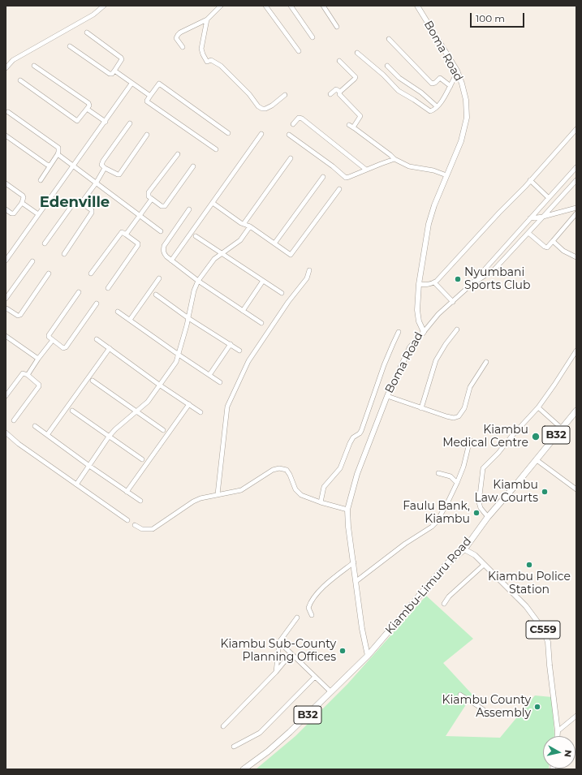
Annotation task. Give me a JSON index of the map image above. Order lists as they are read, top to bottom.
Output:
{
  "streets": {
    "highway": ["B32", "Kiambu-Limuru Road"],
    "main road": ["Boma Road", "C559"]
  },
  "crossings": [
    ["Boma Road", "B32"],
    ["Boma Road", "Kiambu-Limuru Road"],
    ["B32", "Kiambu-Limuru Road"],
    ["Kiambu-Limuru Road", "C559"]
  ],
  "districts": ["Edenville"],
  "places": [
    "Nyumbani Sports Club",
    "Kiambu Medical Centre",
    "Kiambu Law Courts",
    "Faulu Bank, Kiambu",
    "Kiambu Police Station",
    "Kiambu Sub-County Planning Offices",
    "Kiambu County Assembly"
  ],
  "scale_bar": "100 m",
  "north": "right"
}
